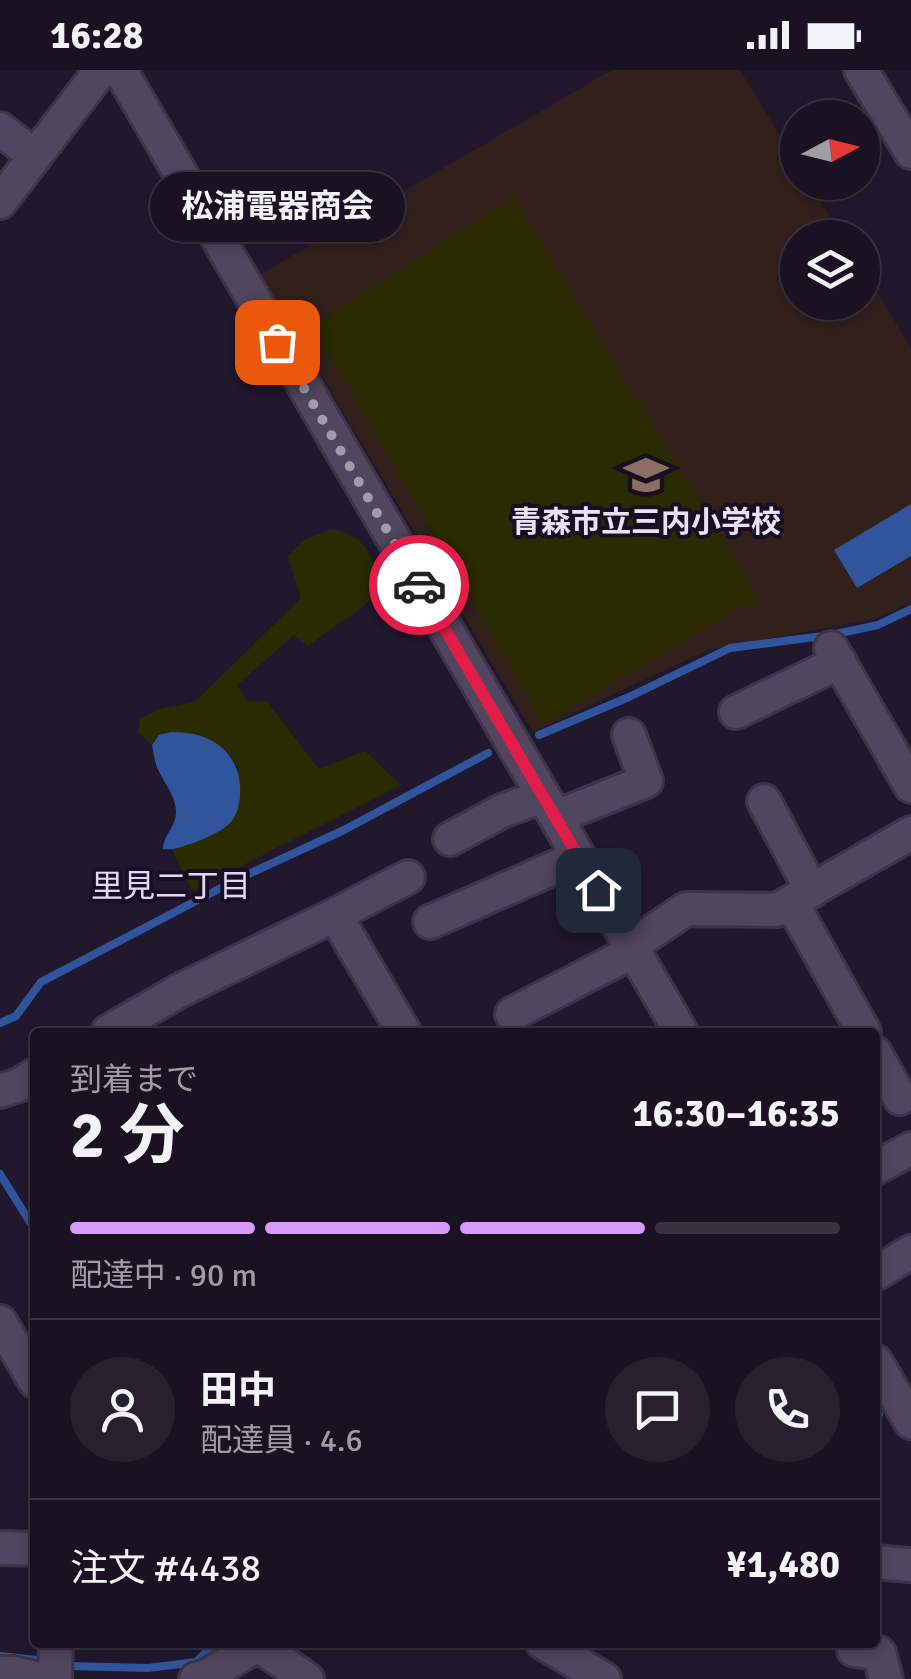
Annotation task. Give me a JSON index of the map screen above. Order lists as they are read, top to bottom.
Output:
{
  "districts": ["里見二丁目"],
  "places": {
    "other": ["松浦電器商会"],
    "school or university": ["青森市立三内小学校"]
  },
  "north": "right",
  "page": {
    "status": "16:28",
    "bubble": "松浦電器商会",
    "heading": ["2 分", "到着まで", "16:30–16:35"],
    "panel": [
      "田中",
      "配達員 · 4.6",
      "注文 #4438",
      "¥1,480"
    ],
    "bar": "配達中 · 90 m"
  }
}
